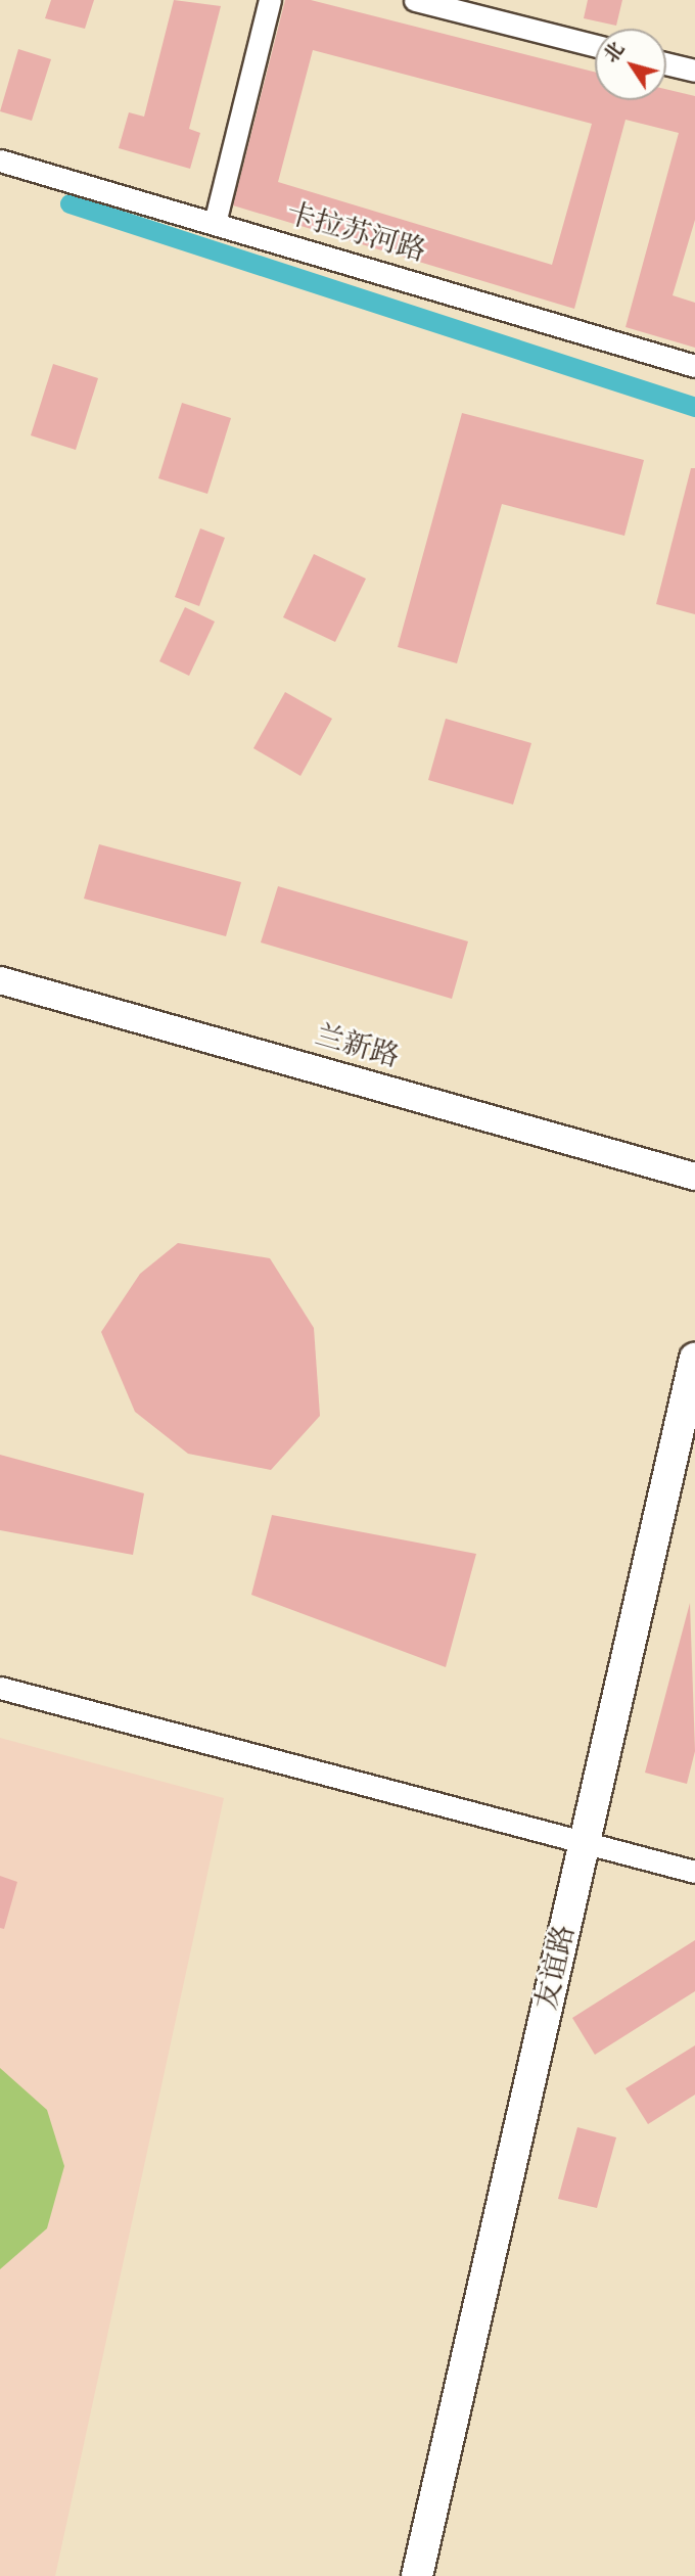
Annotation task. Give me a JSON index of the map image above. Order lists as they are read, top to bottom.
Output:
{
  "streets": {
    "main road": ["友谊路"],
    "street": ["卡拉苏河路", "兰新路"]
  },
  "north": "top left"
}
